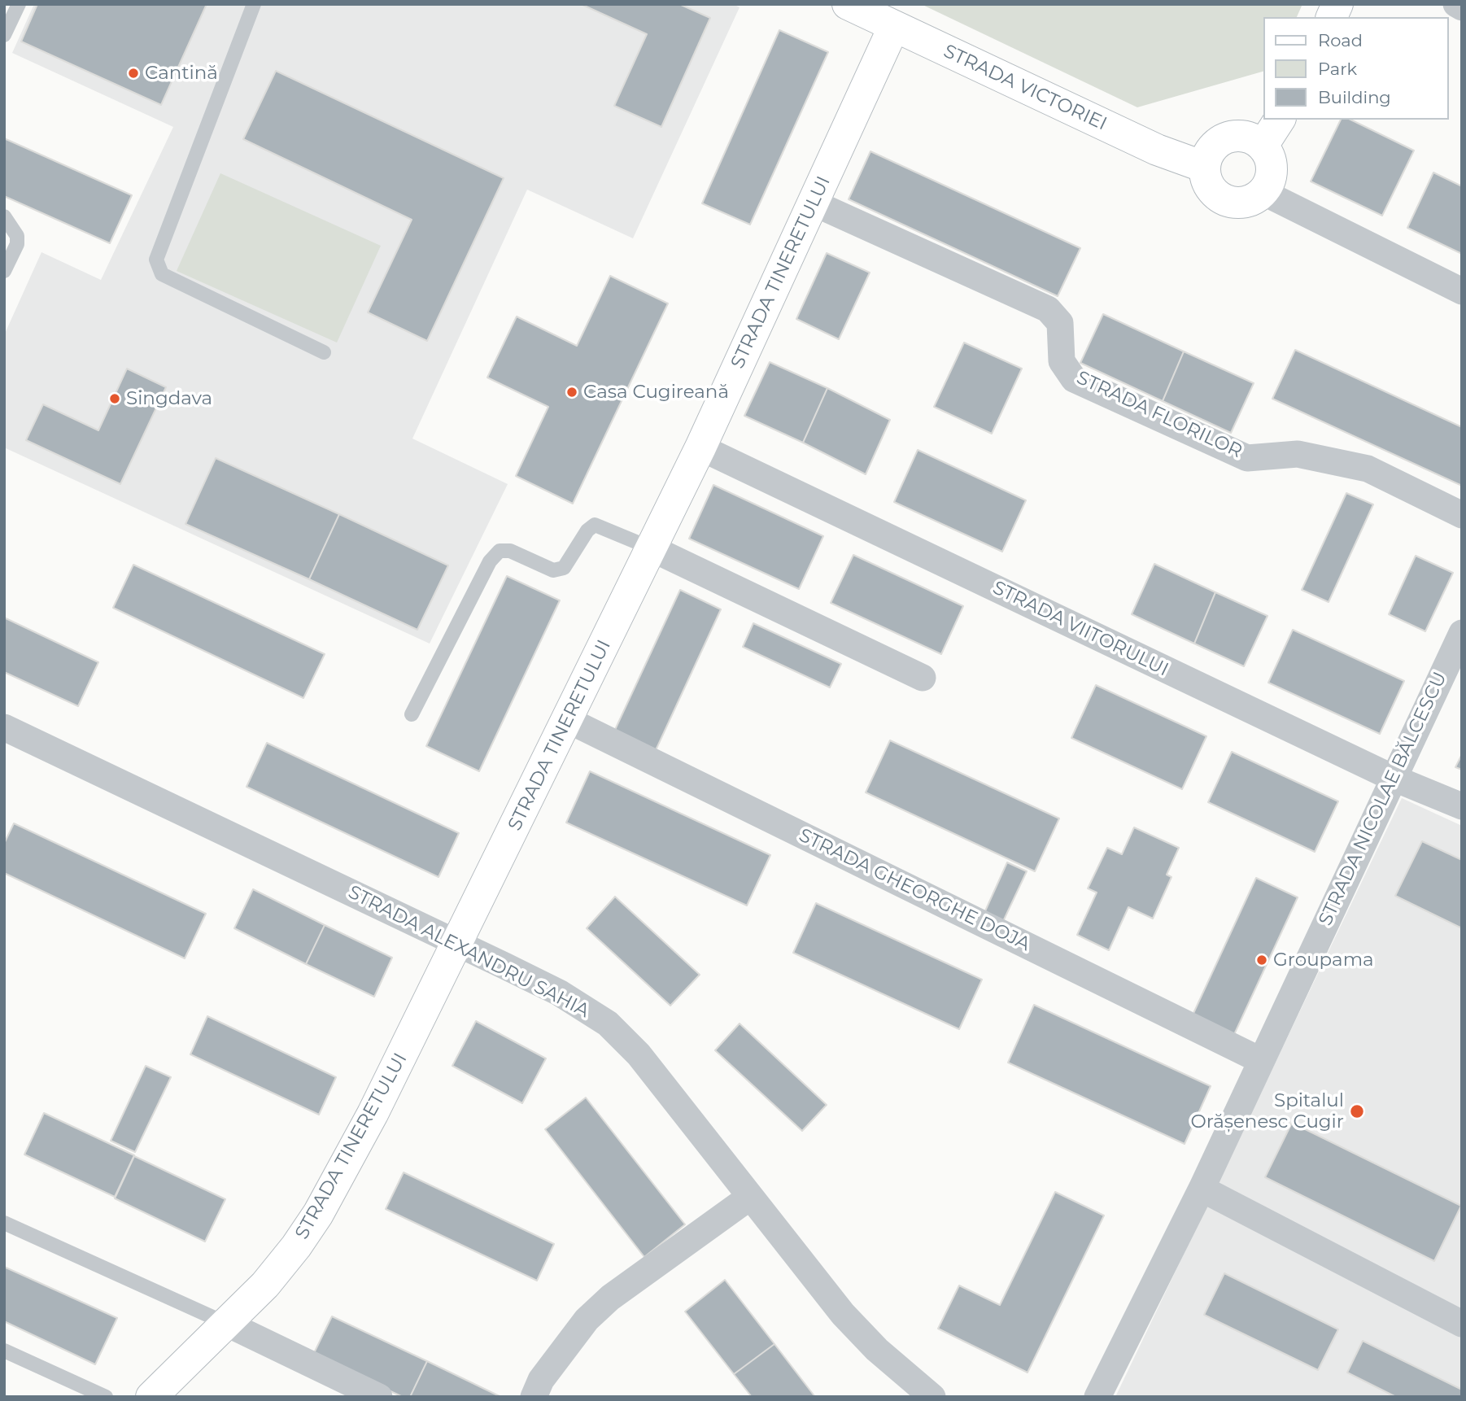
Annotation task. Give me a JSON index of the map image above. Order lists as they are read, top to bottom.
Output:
{
  "streets": {
    "street": [
      "STRADA VICTORIEI",
      "STRADA TINERETULUI",
      "STRADA FLORILOR",
      "STRADA VIITORULUI",
      "STRADA NICOLAE BĂLCESCU",
      "STRADA GHEORGHE DOJA",
      "STRADA ALEXANDRU SAHIA"
    ]
  },
  "crossings": [
    ["STRADA VICTORIEI", "STRADA TINERETULUI"],
    ["STRADA TINERETULUI", "STRADA FLORILOR"],
    ["STRADA TINERETULUI", "STRADA VIITORULUI"],
    ["STRADA TINERETULUI", "STRADA GHEORGHE DOJA"],
    ["STRADA TINERETULUI", "STRADA ALEXANDRU SAHIA"],
    ["STRADA VIITORULUI", "STRADA NICOLAE BĂLCESCU"],
    ["STRADA NICOLAE BĂLCESCU", "STRADA GHEORGHE DOJA"]
  ],
  "places": [
    "Cantină",
    "Casa Cugireană",
    "Singdava",
    "Groupama",
    "Spitalul Orășenesc Cugir"
  ],
  "legend": ["Road", "Park", "Building"]
}
